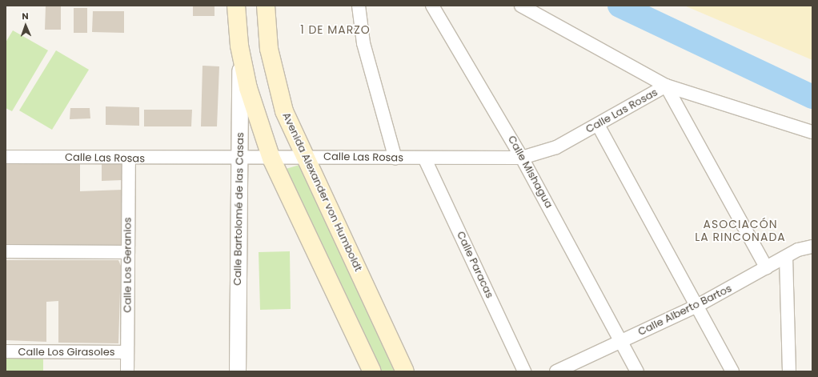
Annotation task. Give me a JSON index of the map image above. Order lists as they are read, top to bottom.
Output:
{
  "streets": {
    "main road": ["Avenida Alexander von Humboldt"],
    "street": [
      "Calle Las Rosas",
      "Calle Mishagua",
      "Calle Bartolomé de las Casas",
      "Calle Los Geranios",
      "Calle Paracas",
      "Calle Alberto Bartos",
      "Calle Los Girasoles"
    ]
  },
  "crossings": [
    ["Calle Las Rosas", "Calle Mishagua"],
    ["Calle Las Rosas", "Avenida Alexander von Humboldt"],
    ["Calle Las Rosas", "Calle Bartolomé de las Casas"],
    ["Calle Las Rosas", "Calle Los Geranios"],
    ["Calle Las Rosas", "Calle Paracas"],
    ["Calle Mishagua", "Calle Alberto Bartos"],
    ["Calle Los Geranios", "Calle Los Girasoles"]
  ],
  "districts": ["1 DE MARZO", "ASOCIACÓN LA RINCONADA"],
  "north": "top"
}
